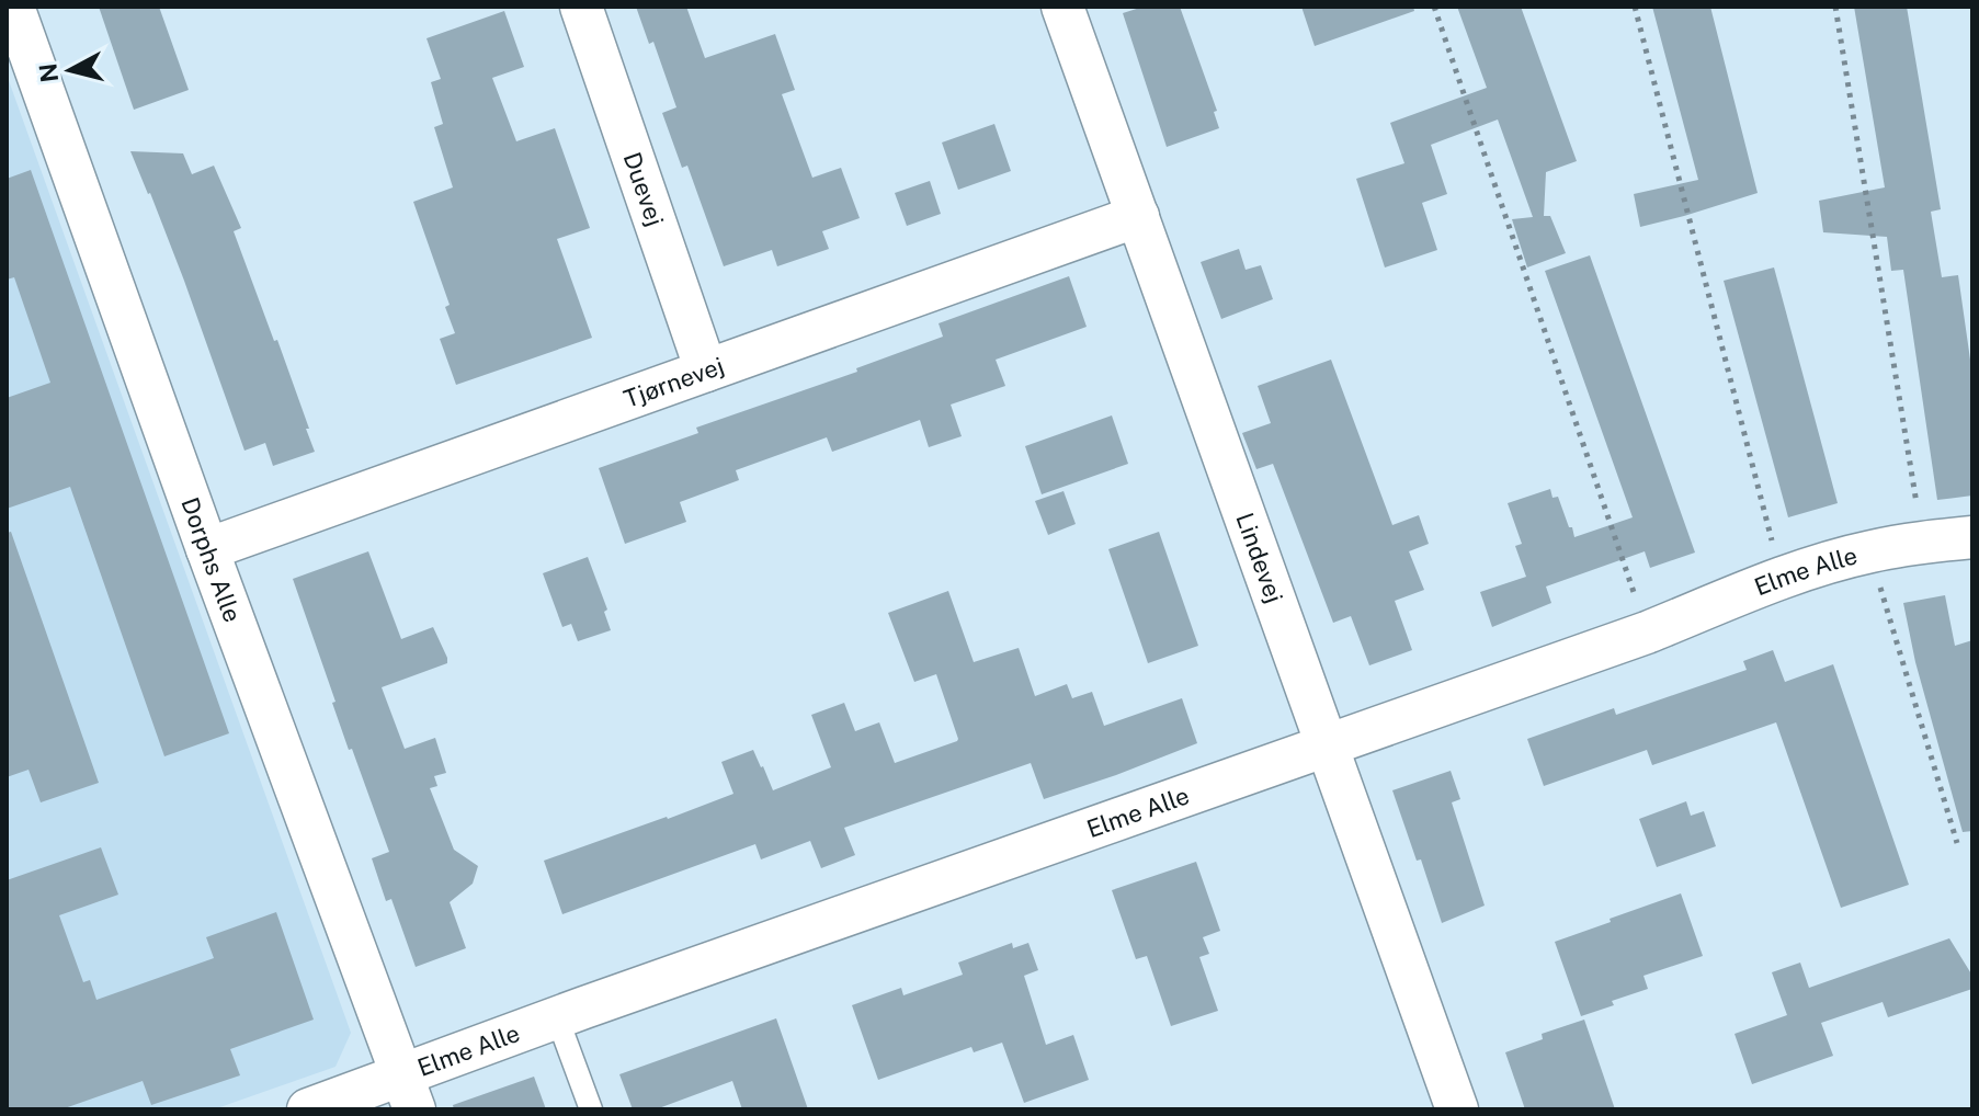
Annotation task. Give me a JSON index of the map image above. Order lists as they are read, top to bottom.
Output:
{
  "streets": {
    "street": [
      "Duevej",
      "Tjørnevej",
      "Lindevej",
      "Dorphs Alle",
      "Elme Alle"
    ]
  },
  "crossings": [
    ["Duevej", "Tjørnevej"],
    ["Tjørnevej", "Lindevej"],
    ["Tjørnevej", "Dorphs Alle"],
    ["Lindevej", "Elme Alle"],
    ["Dorphs Alle", "Elme Alle"]
  ],
  "north": "left"
}
